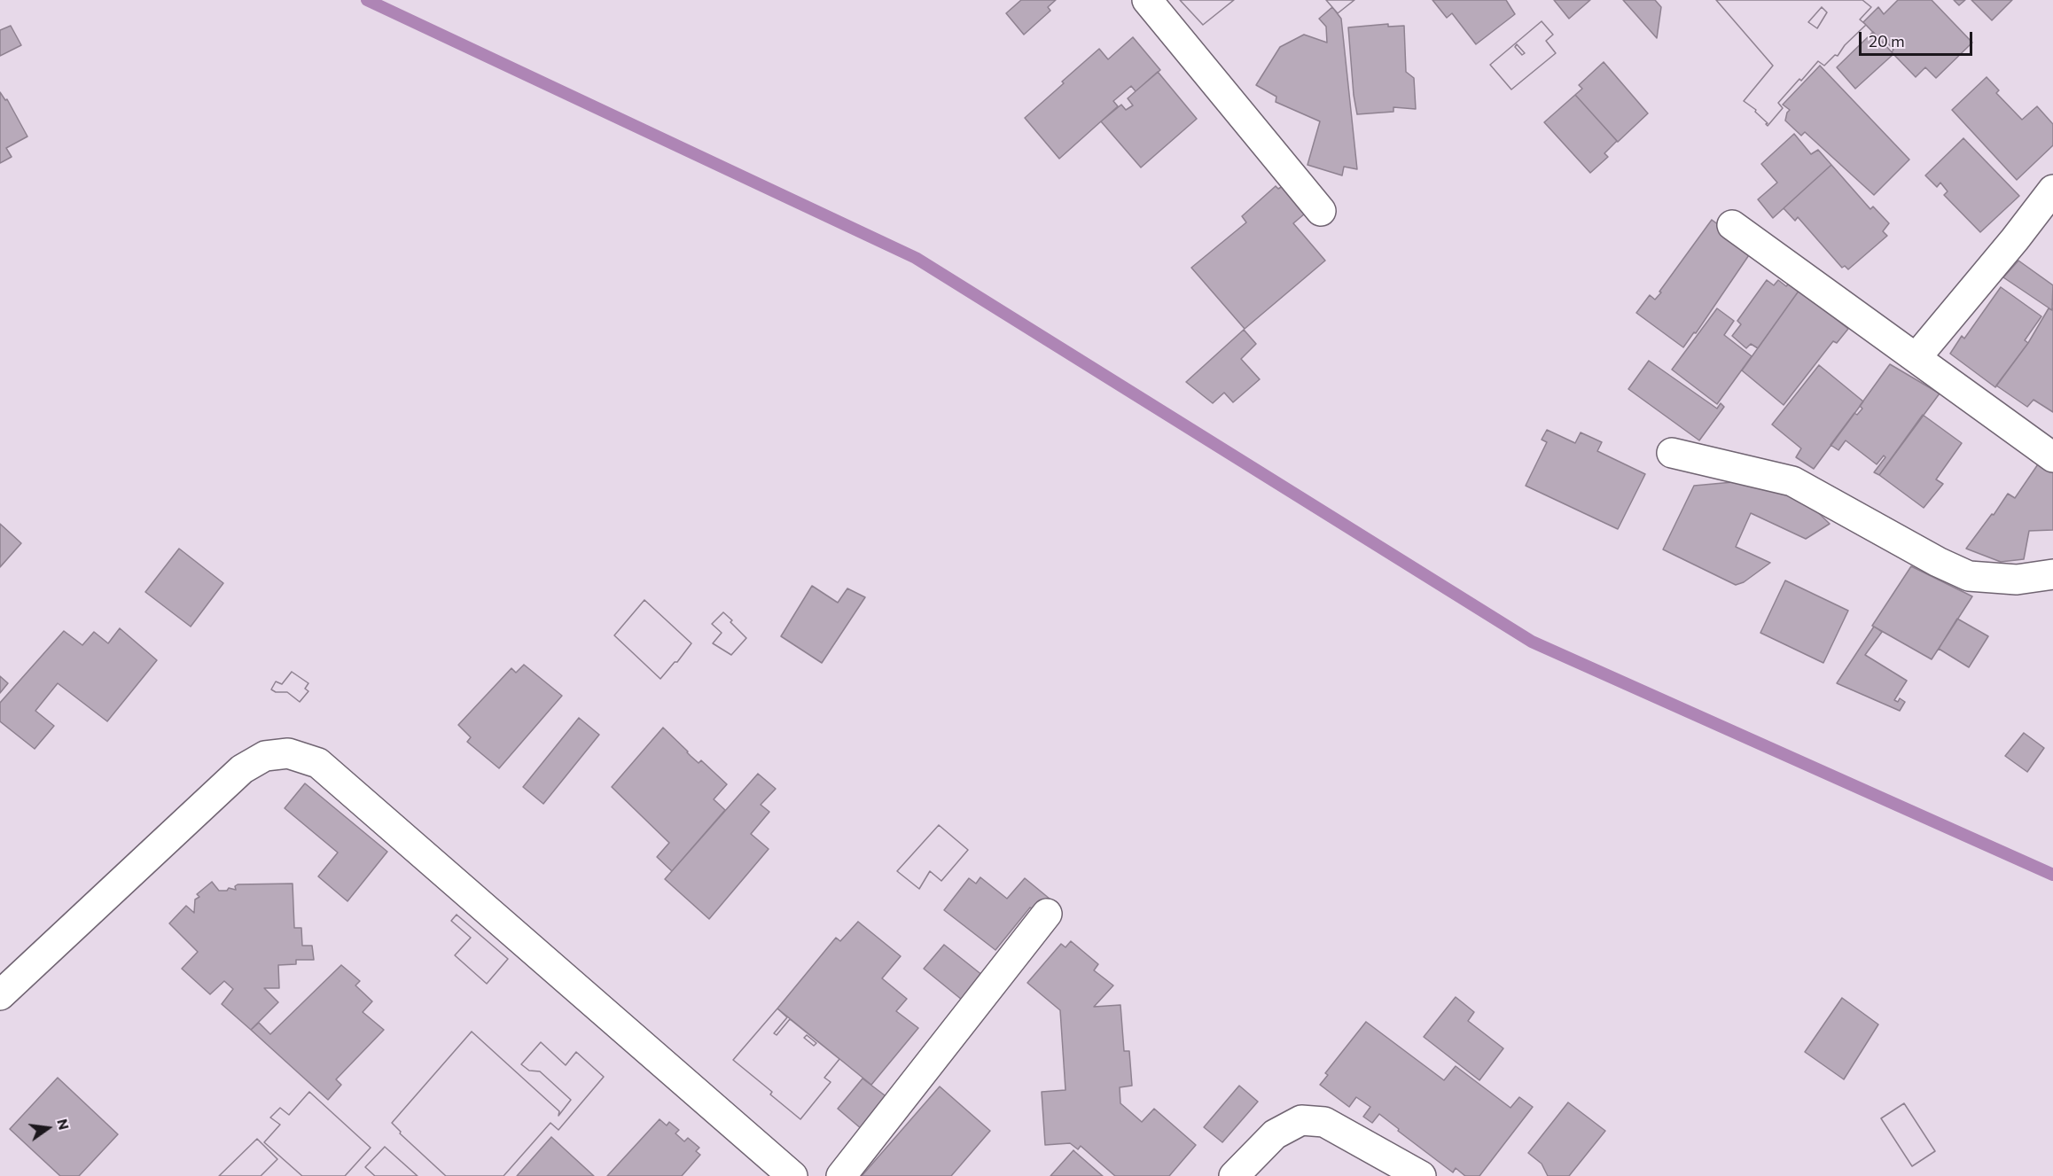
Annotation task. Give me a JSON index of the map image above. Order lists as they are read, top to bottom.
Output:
{
  "scale_bar": "20 m",
  "north": "right"
}
